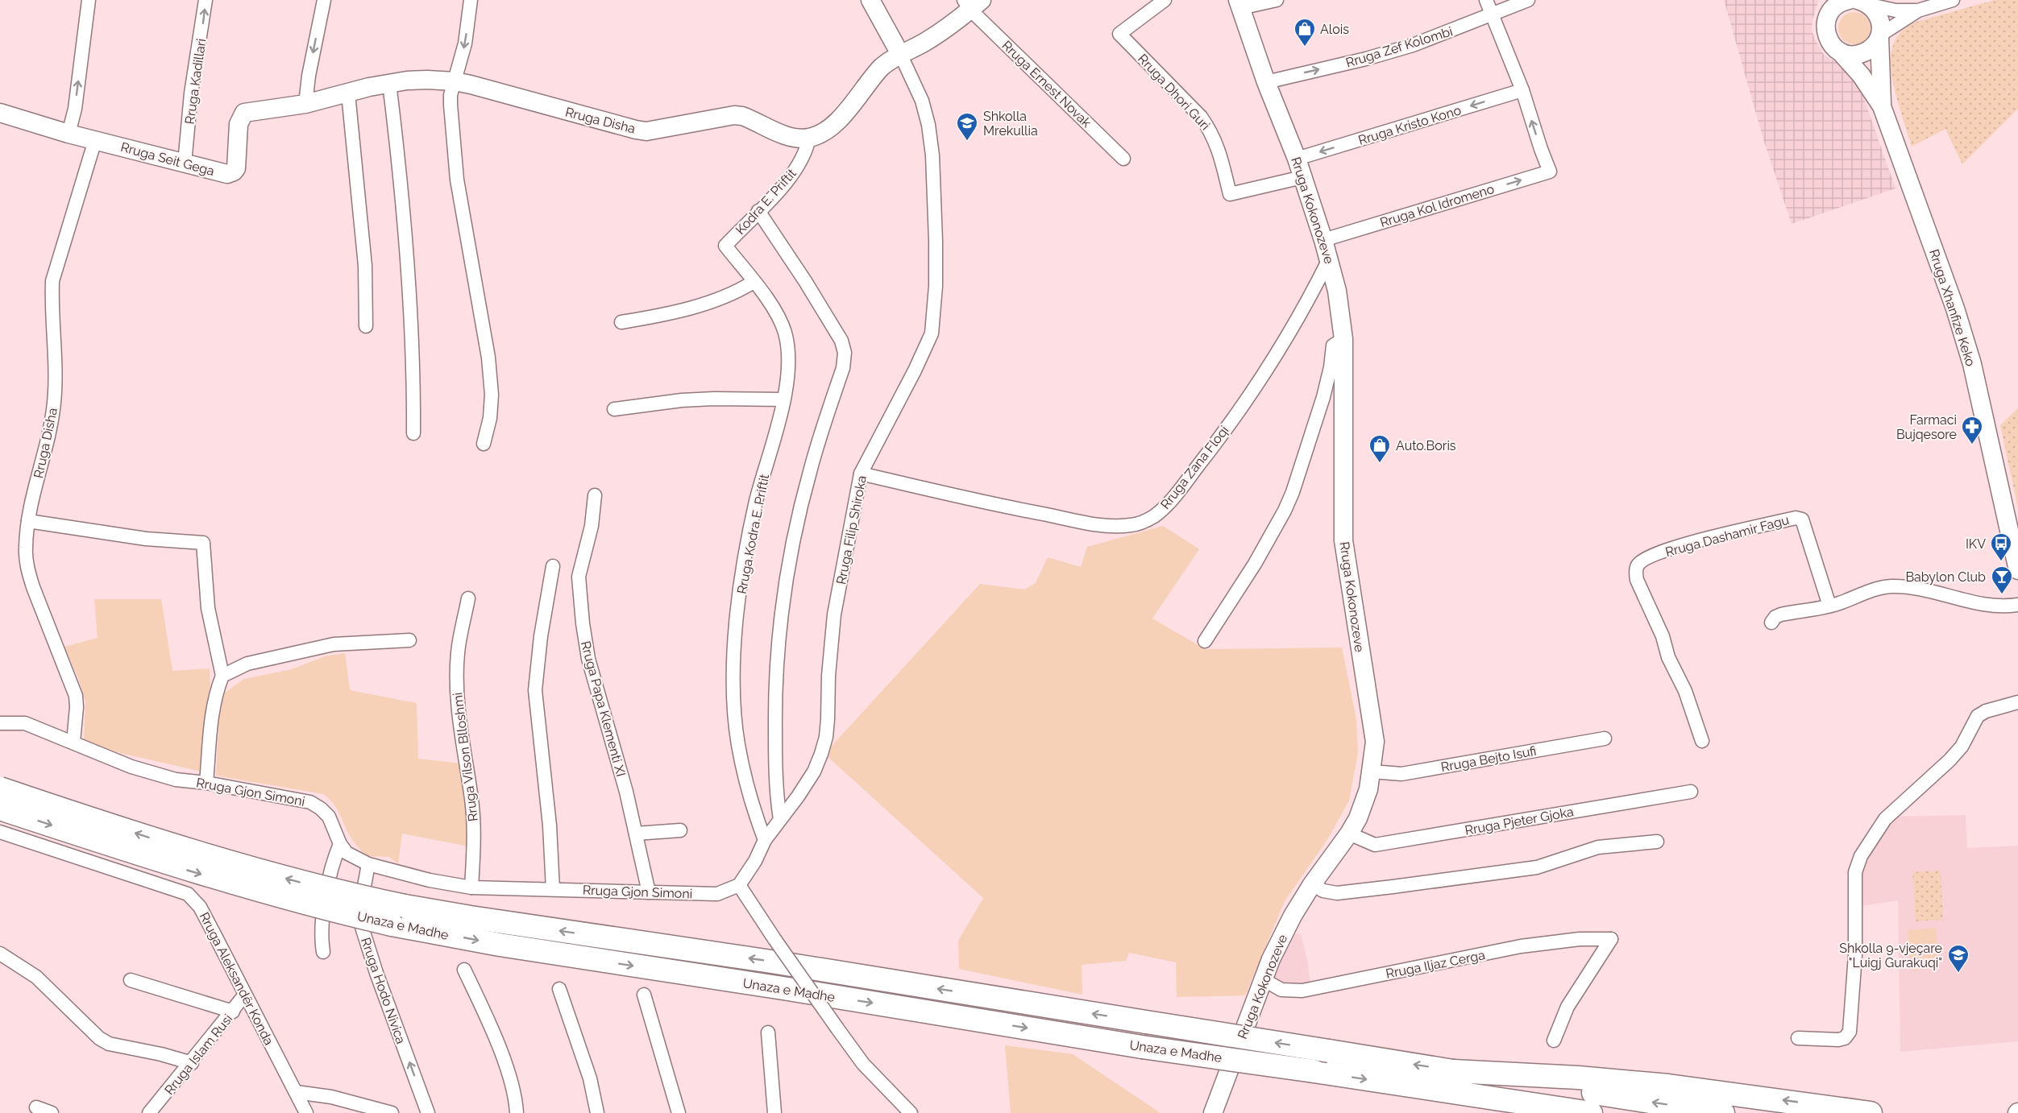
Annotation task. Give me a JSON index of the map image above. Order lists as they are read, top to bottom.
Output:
{
  "streets": {
    "highway": ["Unaza e Madhe"],
    "street": [
      "Rruga Zef Kolombi",
      "Rruga Kadillari",
      "Rruga Ernest Novak",
      "Rruga Dhori Guri",
      "Rruga Disha",
      "Rruga Kristo Kono",
      "Rruga Seit Gega",
      "Kodra E. Priftit",
      "Rruga Kol Idromeno",
      "Rruga Kokonozeve",
      "Rruga Xhanfize Keko",
      "Rruga Zana Floqi",
      "Rruga Filip Shiroka",
      "Rruga Kodra E. Priftit",
      "Rruga Dashamir Fagu",
      "Rruga Papa Klementi XI",
      "Rruga Vilson Blloshmi",
      "Rruga Bejto Isufi",
      "Rruga Gjon Simoni",
      "Rruga Pjeter Gjoka",
      "Rruga Iljaz Cerga",
      "Rruga Aleksandër Konda",
      "Rruga Hodo Nivica",
      "Rruga Islam Rusi"
    ]
  },
  "crossings": [
    ["Rruga Zef Kolombi", "Rruga Kokonozeve"],
    ["Rruga Kadillari", "Rruga Seit Gega"],
    ["Rruga Dhori Guri", "Rruga Kokonozeve"],
    ["Rruga Disha", "Rruga Seit Gega"],
    ["Rruga Disha", "Kodra E. Priftit"],
    ["Rruga Disha", "Rruga Gjon Simoni"],
    ["Rruga Kristo Kono", "Rruga Kol Idromeno"],
    ["Rruga Kristo Kono", "Rruga Kokonozeve"],
    ["Kodra E. Priftit", "Rruga Kodra E. Priftit"],
    ["Rruga Kol Idromeno", "Rruga Kokonozeve"],
    ["Rruga Kokonozeve", "Rruga Zana Floqi"],
    ["Rruga Kokonozeve", "Rruga Bejto Isufi"],
    ["Rruga Kokonozeve", "Rruga Pjeter Gjoka"],
    ["Rruga Kokonozeve", "Unaza e Madhe"],
    ["Rruga Kokonozeve", "Rruga Iljaz Cerga"],
    ["Rruga Zana Floqi", "Rruga Filip Shiroka"],
    ["Rruga Filip Shiroka", "Rruga Kodra E. Priftit"],
    ["Rruga Filip Shiroka", "Rruga Gjon Simoni"],
    ["Rruga Papa Klementi XI", "Rruga Gjon Simoni"],
    ["Rruga Vilson Blloshmi", "Rruga Gjon Simoni"],
    ["Rruga Gjon Simoni", "Rruga Hodo Nivica"],
    ["Rruga Aleksandër Konda", "Rruga Islam Rusi"]
  ],
  "one_way": ["Rruga Zef Kolombi", "Rruga Kristo Kono"],
  "places": {
    "shop": ["Alois", "Auto.Boris"],
    "school or university": ["Shkolla Mrekullia", "Shkolla 9-vjeçare \"Luigj Gurakuqi\""],
    "pharmacy": ["Farmaci Bujqesore"],
    "bus stop": ["IKV"],
    "bar": ["Babylon Club"]
  }
}
